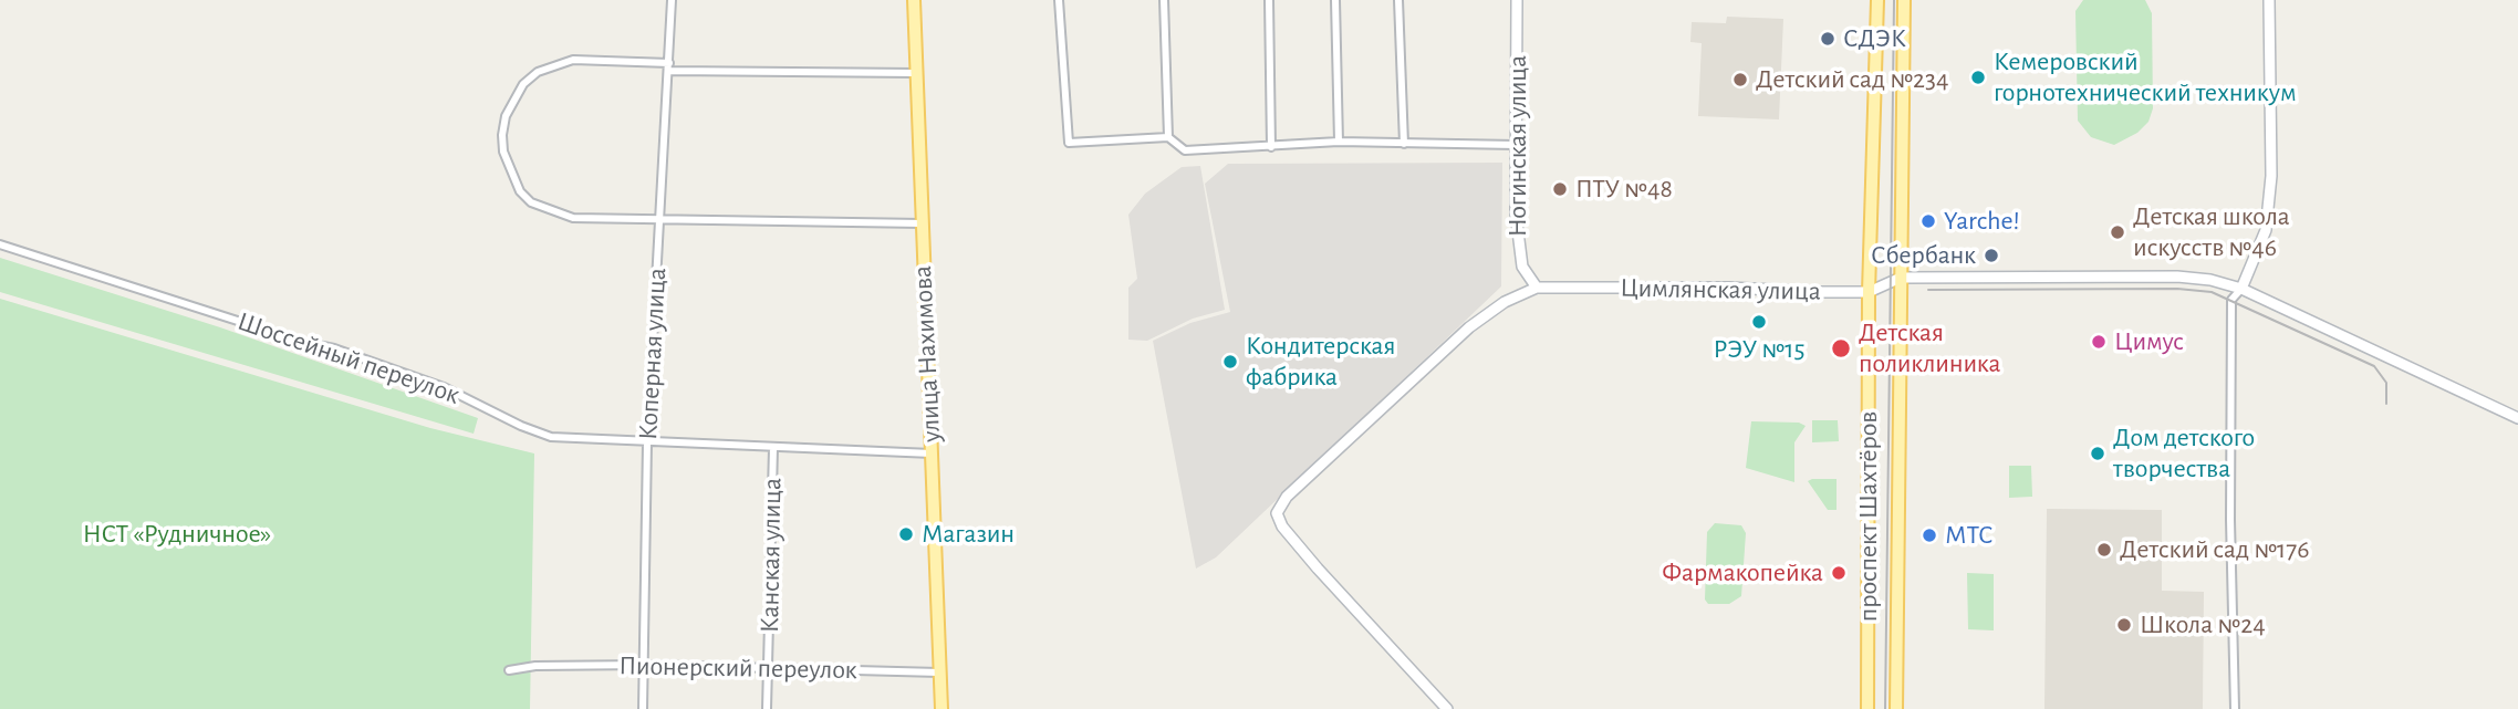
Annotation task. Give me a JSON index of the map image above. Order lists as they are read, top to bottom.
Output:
{
  "streets": {
    "main road": ["улица Нахимова", "проспект Шахтёров"],
    "street": [
      "Ногинская улица",
      "Цимлянская улица",
      "Коперная улица",
      "Шоссейный переулок",
      "Канская улица",
      "Пионерский переулок"
    ]
  },
  "crossings": [
    ["Ногинская улица", "Цимлянская улица"],
    ["Цимлянская улица", "проспект Шахтёров"],
    ["Коперная улица", "Шоссейный переулок"],
    ["Коперная улица", "Пионерский переулок"],
    ["улица Нахимова", "Шоссейный переулок"],
    ["улица Нахимова", "Пионерский переулок"],
    ["Шоссейный переулок", "Канская улица"],
    ["Канская улица", "Пионерский переулок"]
  ],
  "parks": ["НСТ «Рудничное»"],
  "places": [
    "СДЭК",
    "Кемеровский горнотехнический техникум",
    "Детский сад №234",
    "ПТУ №48",
    "Yarche!",
    "Детская школа искусств №46",
    "Сбербанк",
    "РЭУ №15",
    "Цимус",
    "Детская поликлиника",
    "Кондитерская фабрика",
    "Дом детского творчества",
    "Магазин",
    "МТС",
    "Детский сад №176",
    "Фармакопейка",
    "Школа №24"
  ]
}
